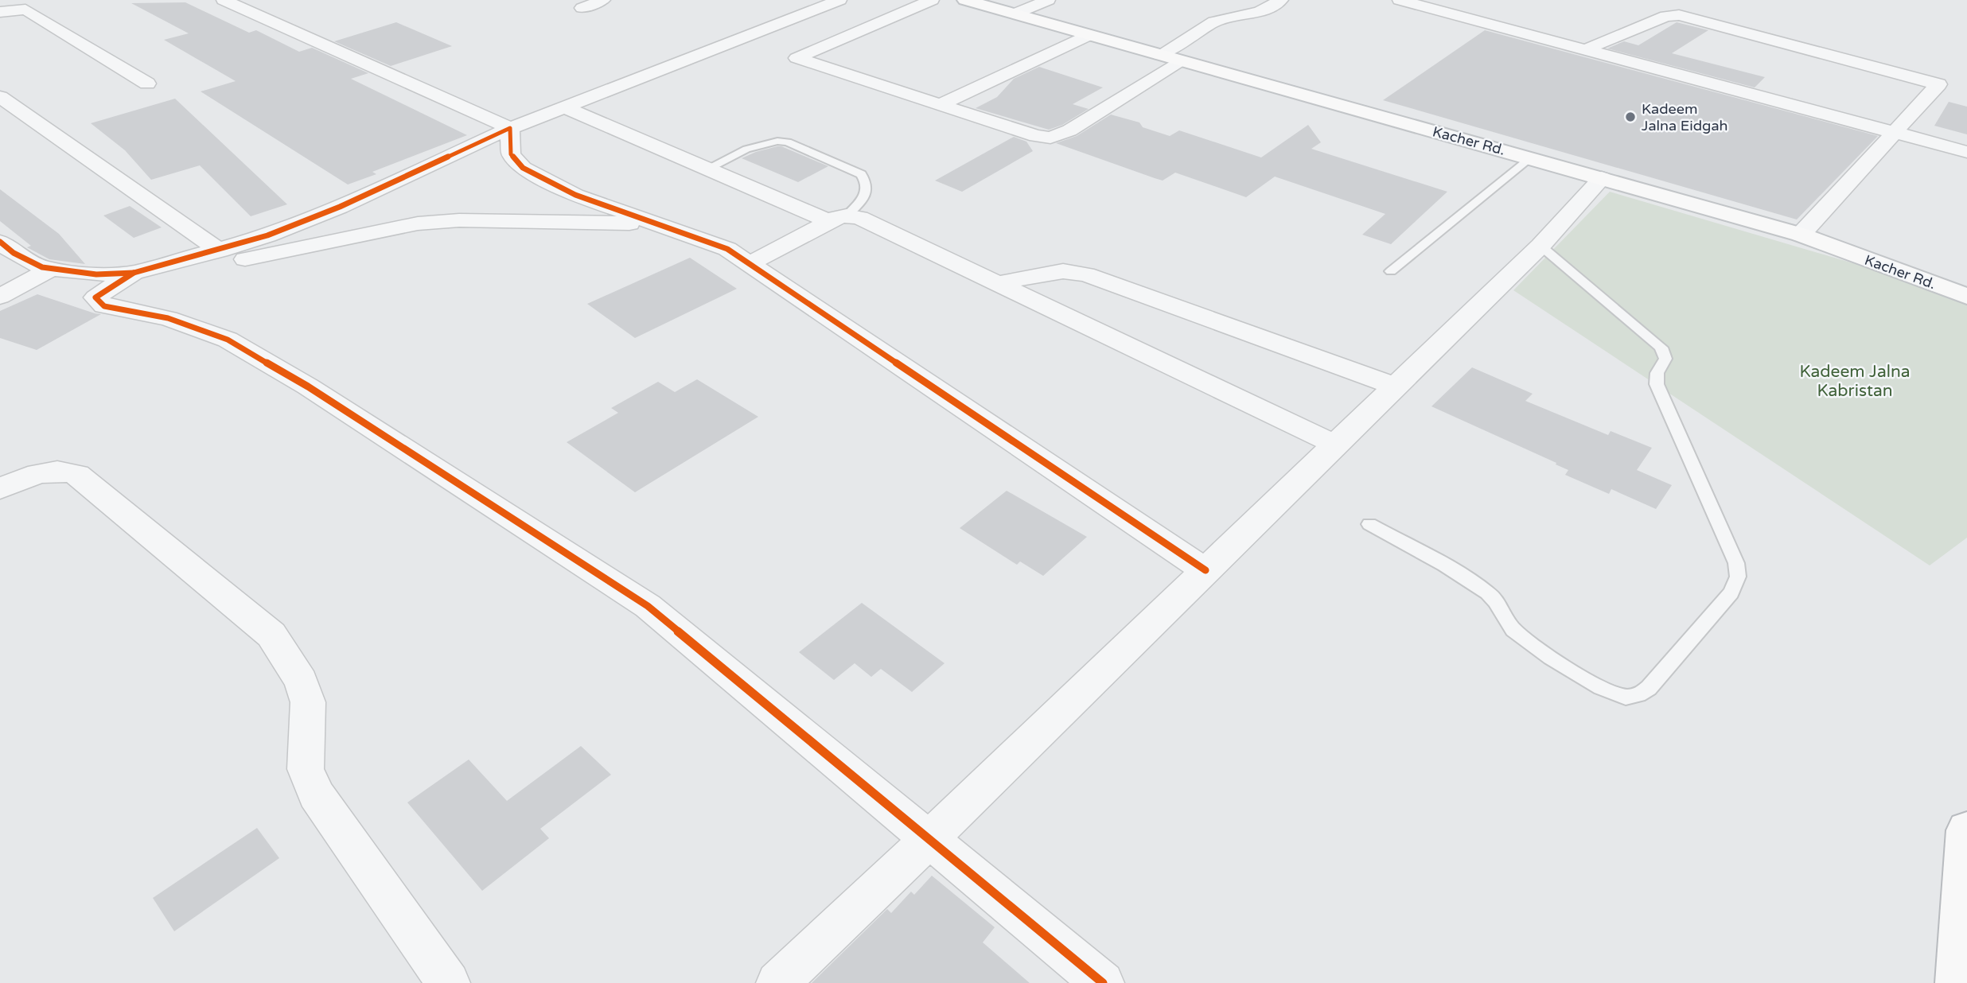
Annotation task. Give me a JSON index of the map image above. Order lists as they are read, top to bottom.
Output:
{
  "streets": {
    "main road": ["Kacher Rd."]
  },
  "parks": ["Kadeem Jalna Kabristan"],
  "places": ["Kadeem Jalna Eidgah"]
}
